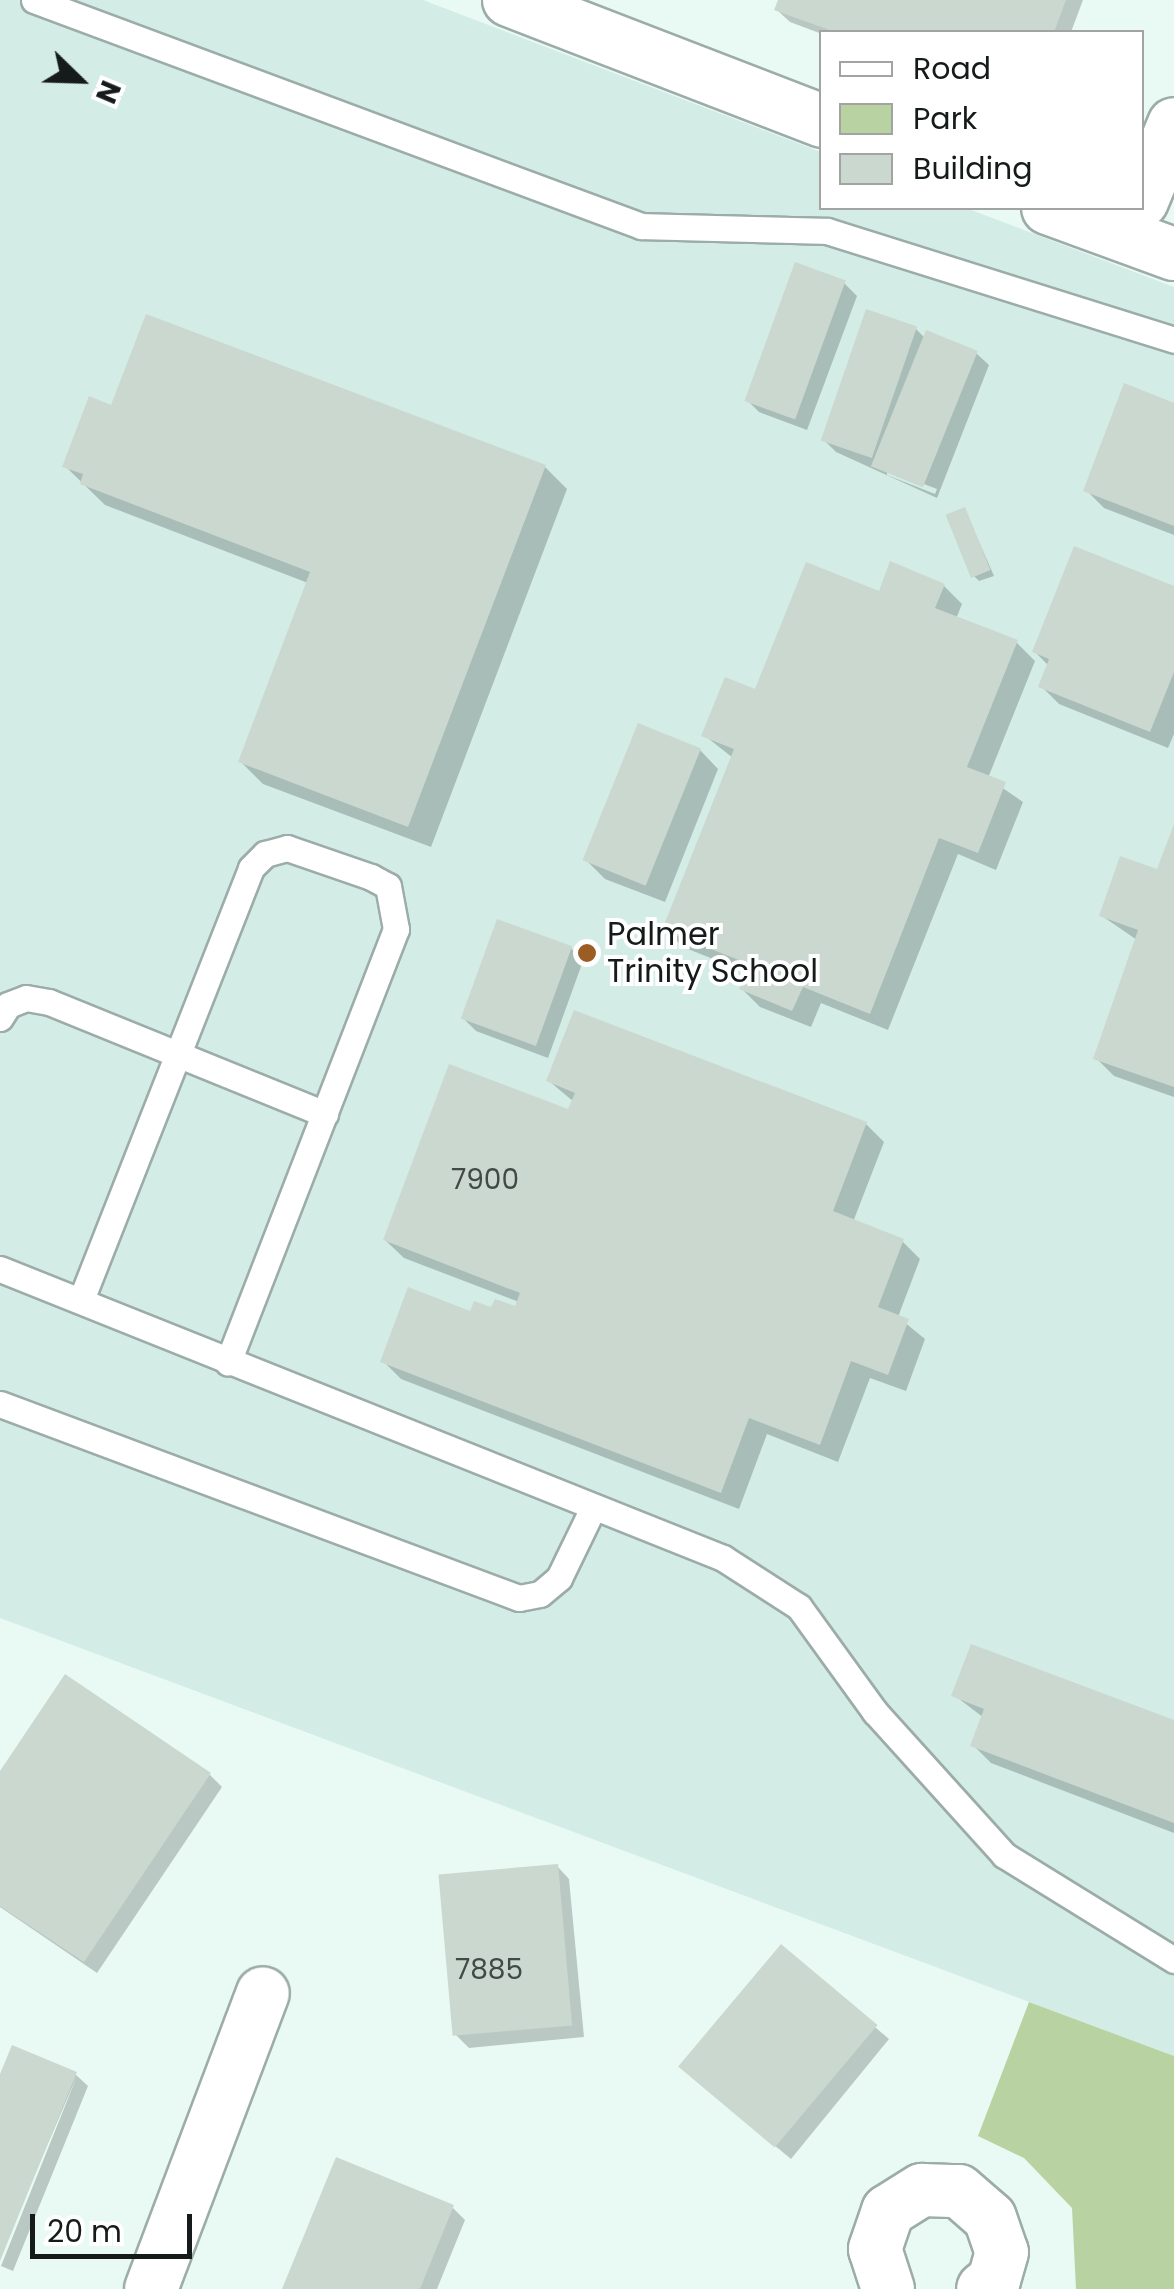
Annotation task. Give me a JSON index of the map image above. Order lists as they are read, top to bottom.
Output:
{
  "places": ["Palmer Trinity School"],
  "house_numbers": ["7900", "7885"],
  "legend": ["Road", "Park", "Building"],
  "scale_bar": "20 m",
  "north": "bottom right"
}
